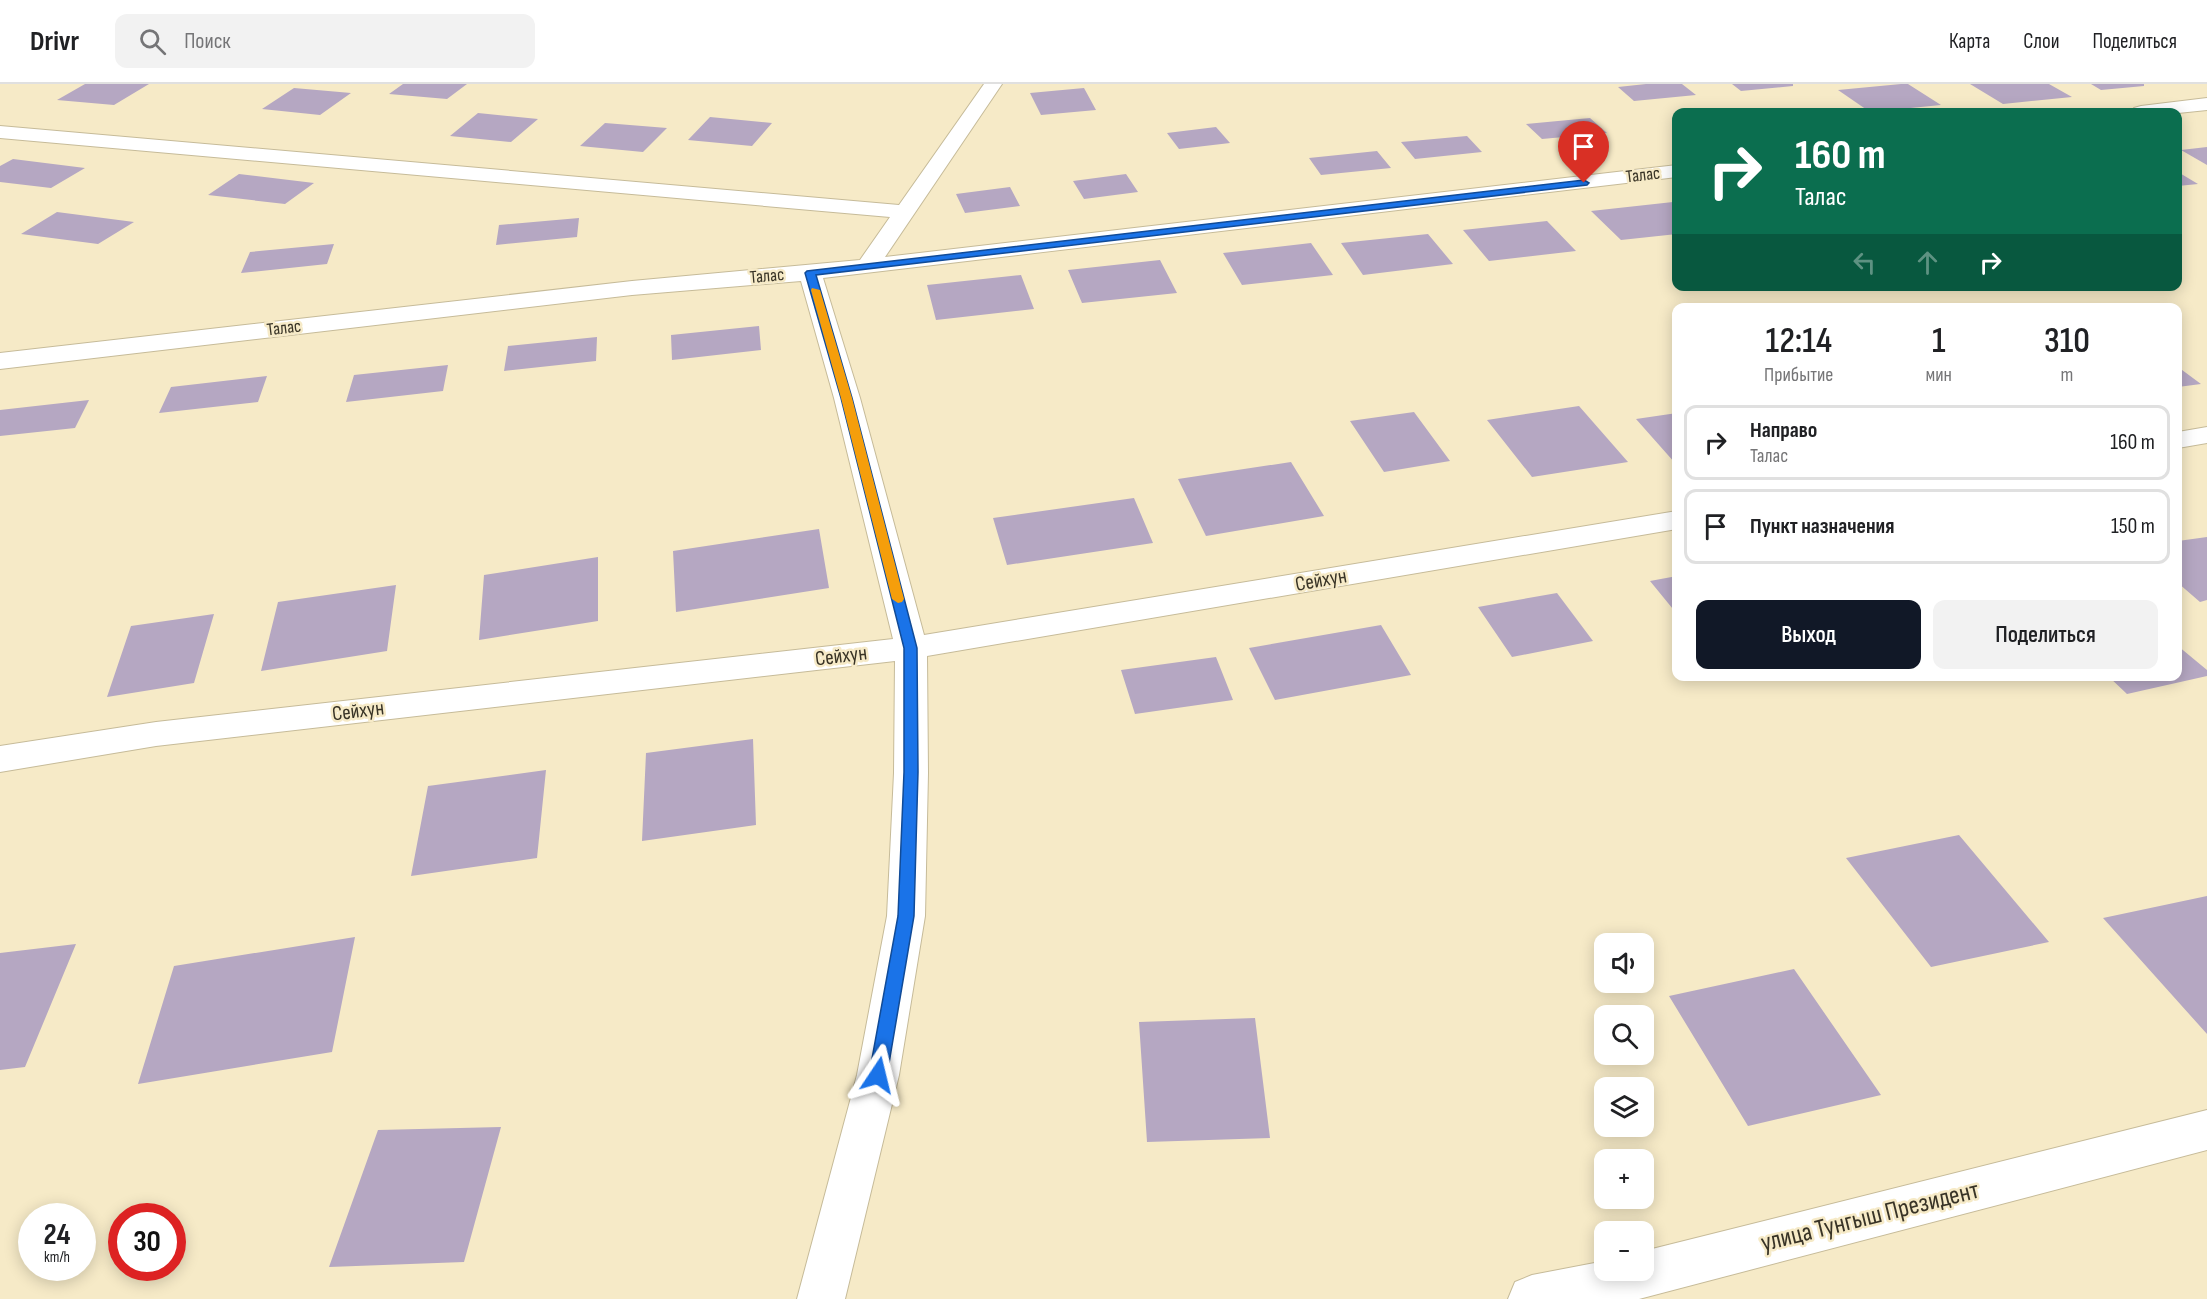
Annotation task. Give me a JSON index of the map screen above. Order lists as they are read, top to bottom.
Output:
{
  "streets": {
    "street": ["Талас", "Сейхун", "улица Тунгыш Президент"]
  },
  "page": {
    "header": "Drivr",
    "search": "Поиск",
    "nav": ["Карта", "Слои", "Поделиться"],
    "turn": ["160 m", "Талас"],
    "eta": [
      "12:14",
      "Прибытие",
      "1",
      "мин",
      "310",
      "m"
    ],
    "list": [
      {
        "name": "Направо",
        "note": "Талас",
        "value": "160 m"
      },
      {
        "name": "Пункт назначения",
        "value": "150 m"
      }
    ],
    "buttons": ["Выход", "Поделиться"],
    "map_buttons": ["+", "−"],
    "speed": "24 km/h",
    "limit": "30"
  }
}
